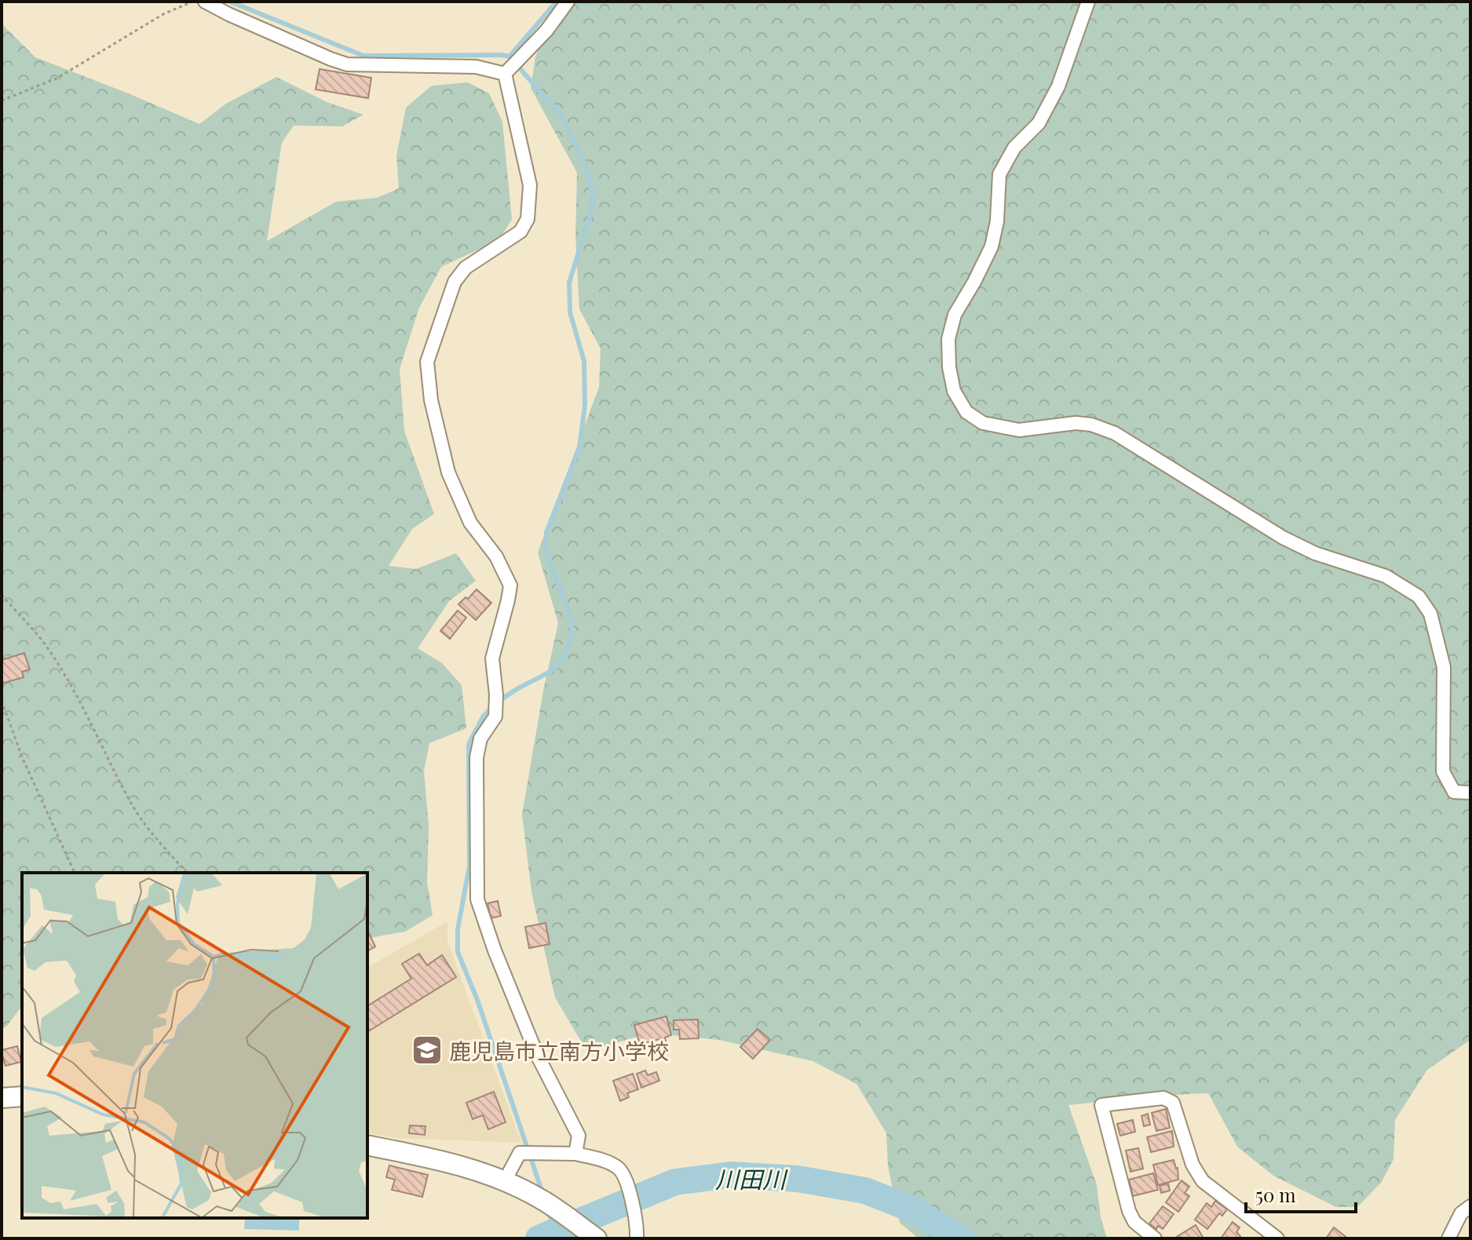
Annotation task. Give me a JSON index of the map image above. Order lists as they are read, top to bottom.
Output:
{
  "water": ["川田川"],
  "places": {
    "school or university": ["鹿児島市立南方小学校"]
  },
  "scale_bar": "50 m"
}
